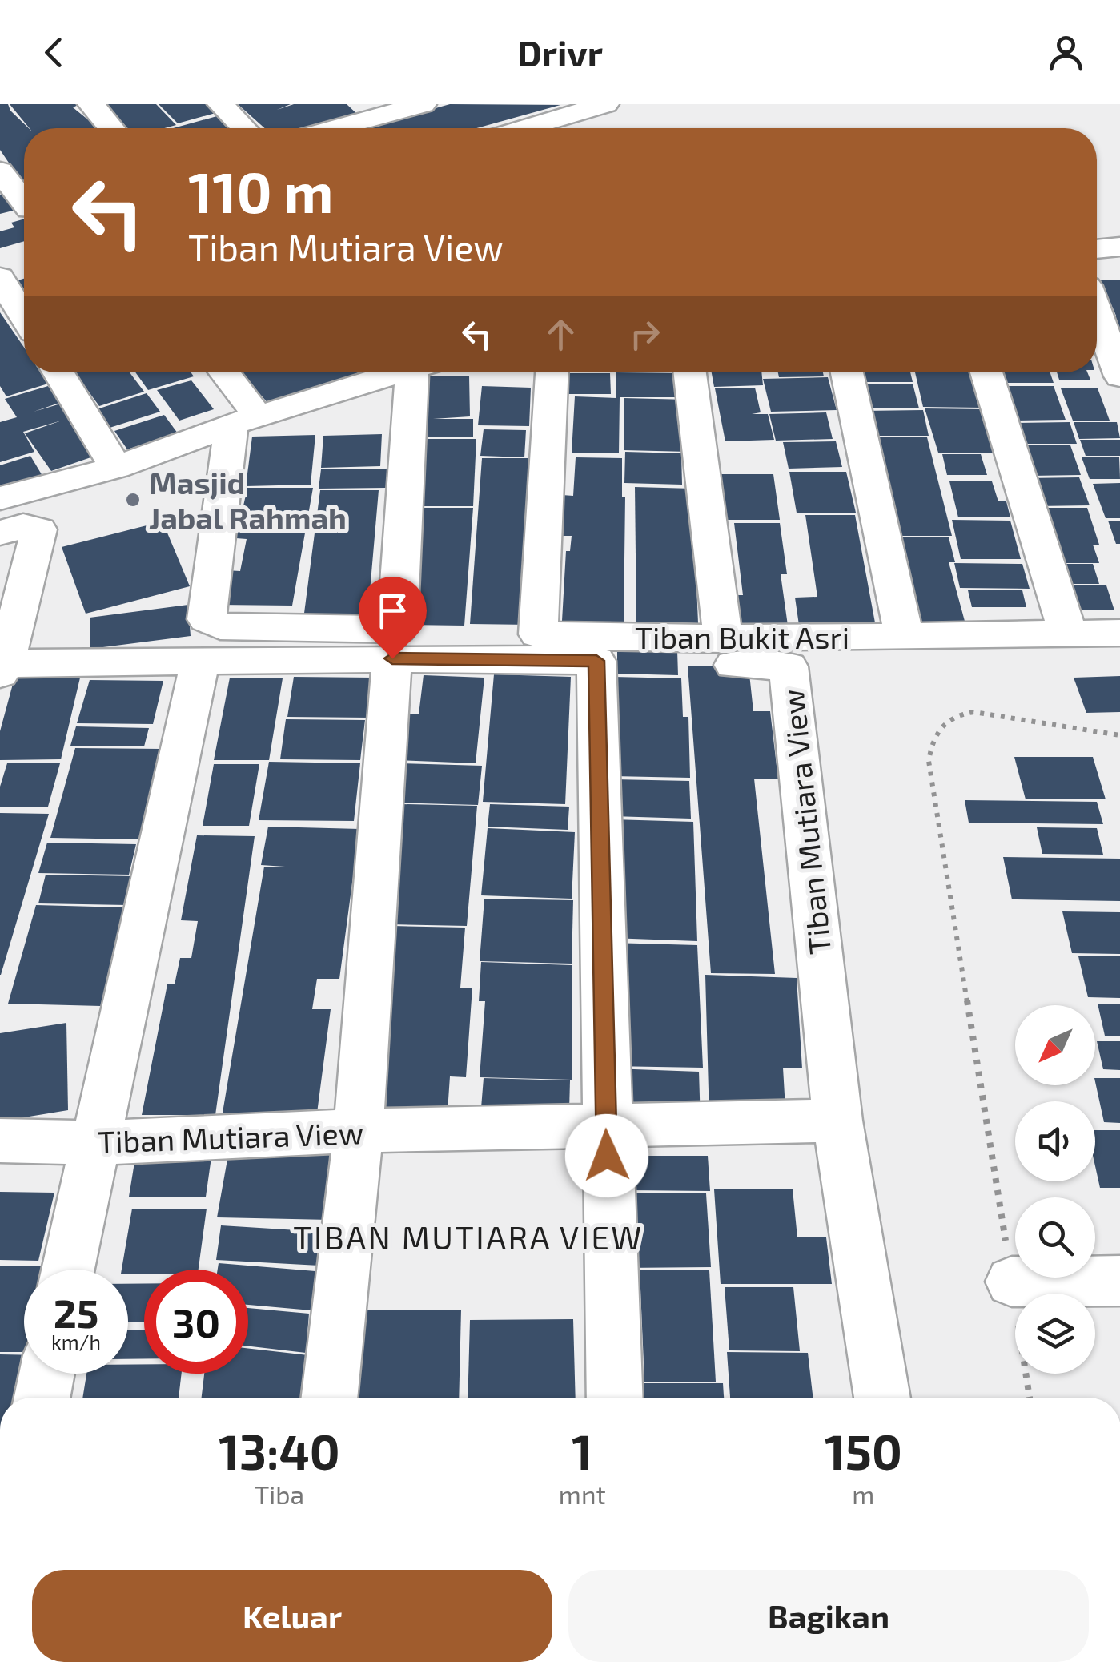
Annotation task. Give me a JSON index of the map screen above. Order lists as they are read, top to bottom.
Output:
{
  "streets": {
    "street": ["Tiban Bukit Asri", "Tiban Mutiara View"]
  },
  "crossings": [
    ["Tiban Bukit Asri", "Tiban Mutiara View"]
  ],
  "districts": ["TIBAN MUTIARA VIEW"],
  "places": ["Masjid Jabal Rahmah"],
  "north": "bottom left",
  "page": {
    "header": "Drivr",
    "turn": ["110 m", "Tiban Mutiara View"],
    "speed": "25 km/h",
    "limit": "30",
    "eta": [
      "13:40",
      "Tiba",
      "1",
      "mnt",
      "150",
      "m"
    ],
    "buttons": ["Keluar", "Bagikan"]
  }
}
